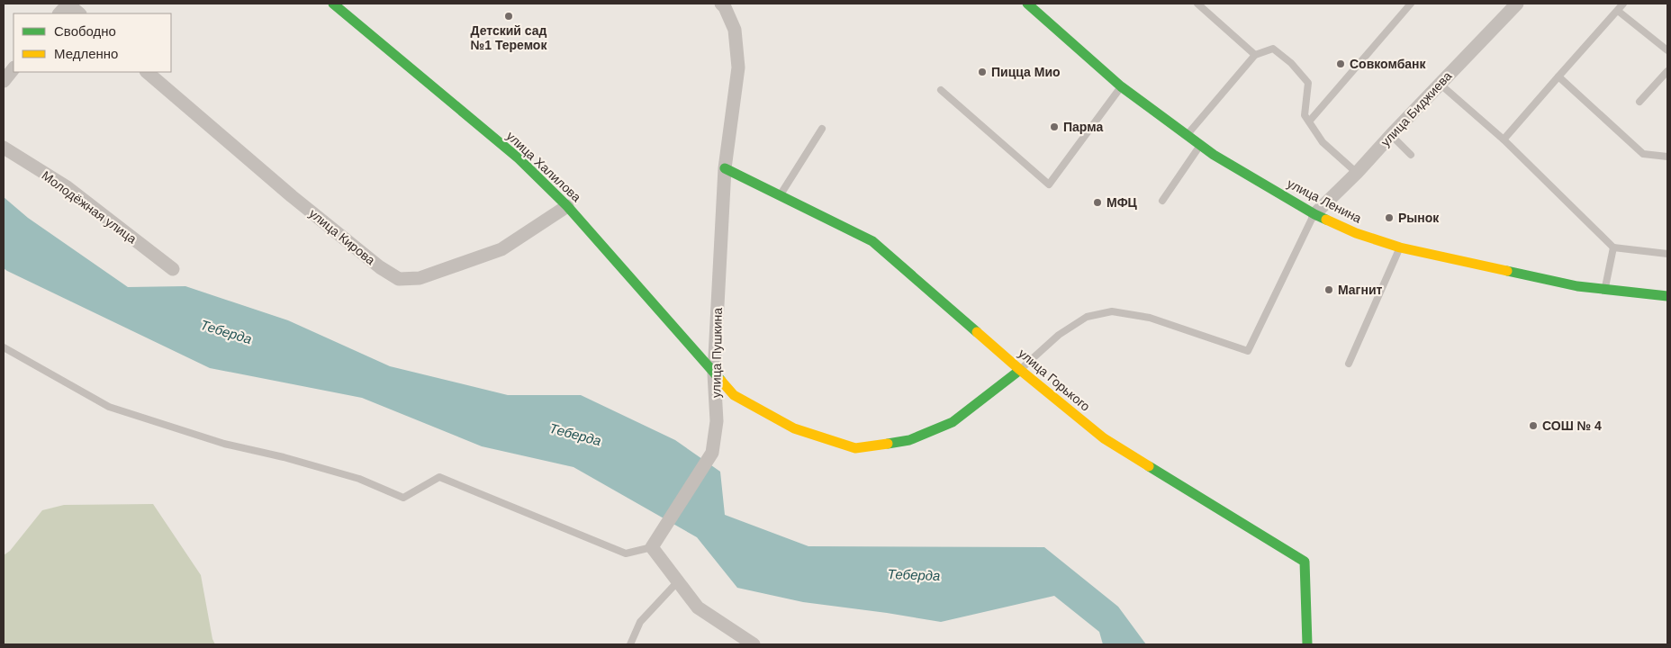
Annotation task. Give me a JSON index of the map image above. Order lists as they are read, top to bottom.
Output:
{
  "streets": {
    "street": [
      "улица Биджиева",
      "улица Халилова",
      "улица Ленина",
      "Молодёжная улица",
      "улица Кирова",
      "улица Пушкина",
      "улица Горького"
    ]
  },
  "crossings": [
    ["улица Биджиева", "улица Ленина"],
    ["улица Халилова", "улица Кирова"],
    ["улица Халилова", "улица Пушкина"],
    ["улица Халилова", "улица Горького"],
    ["улица Пушкина", "улица Горького"]
  ],
  "water": ["Теберда"],
  "places": [
    "Детский сад №1 Теремок",
    "Совкомбанк",
    "Пицца Мио",
    "Парма",
    "МФЦ",
    "Рынок",
    "Магнит",
    "СОШ № 4"
  ],
  "legend": ["Свободно", "Медленно"]
}
